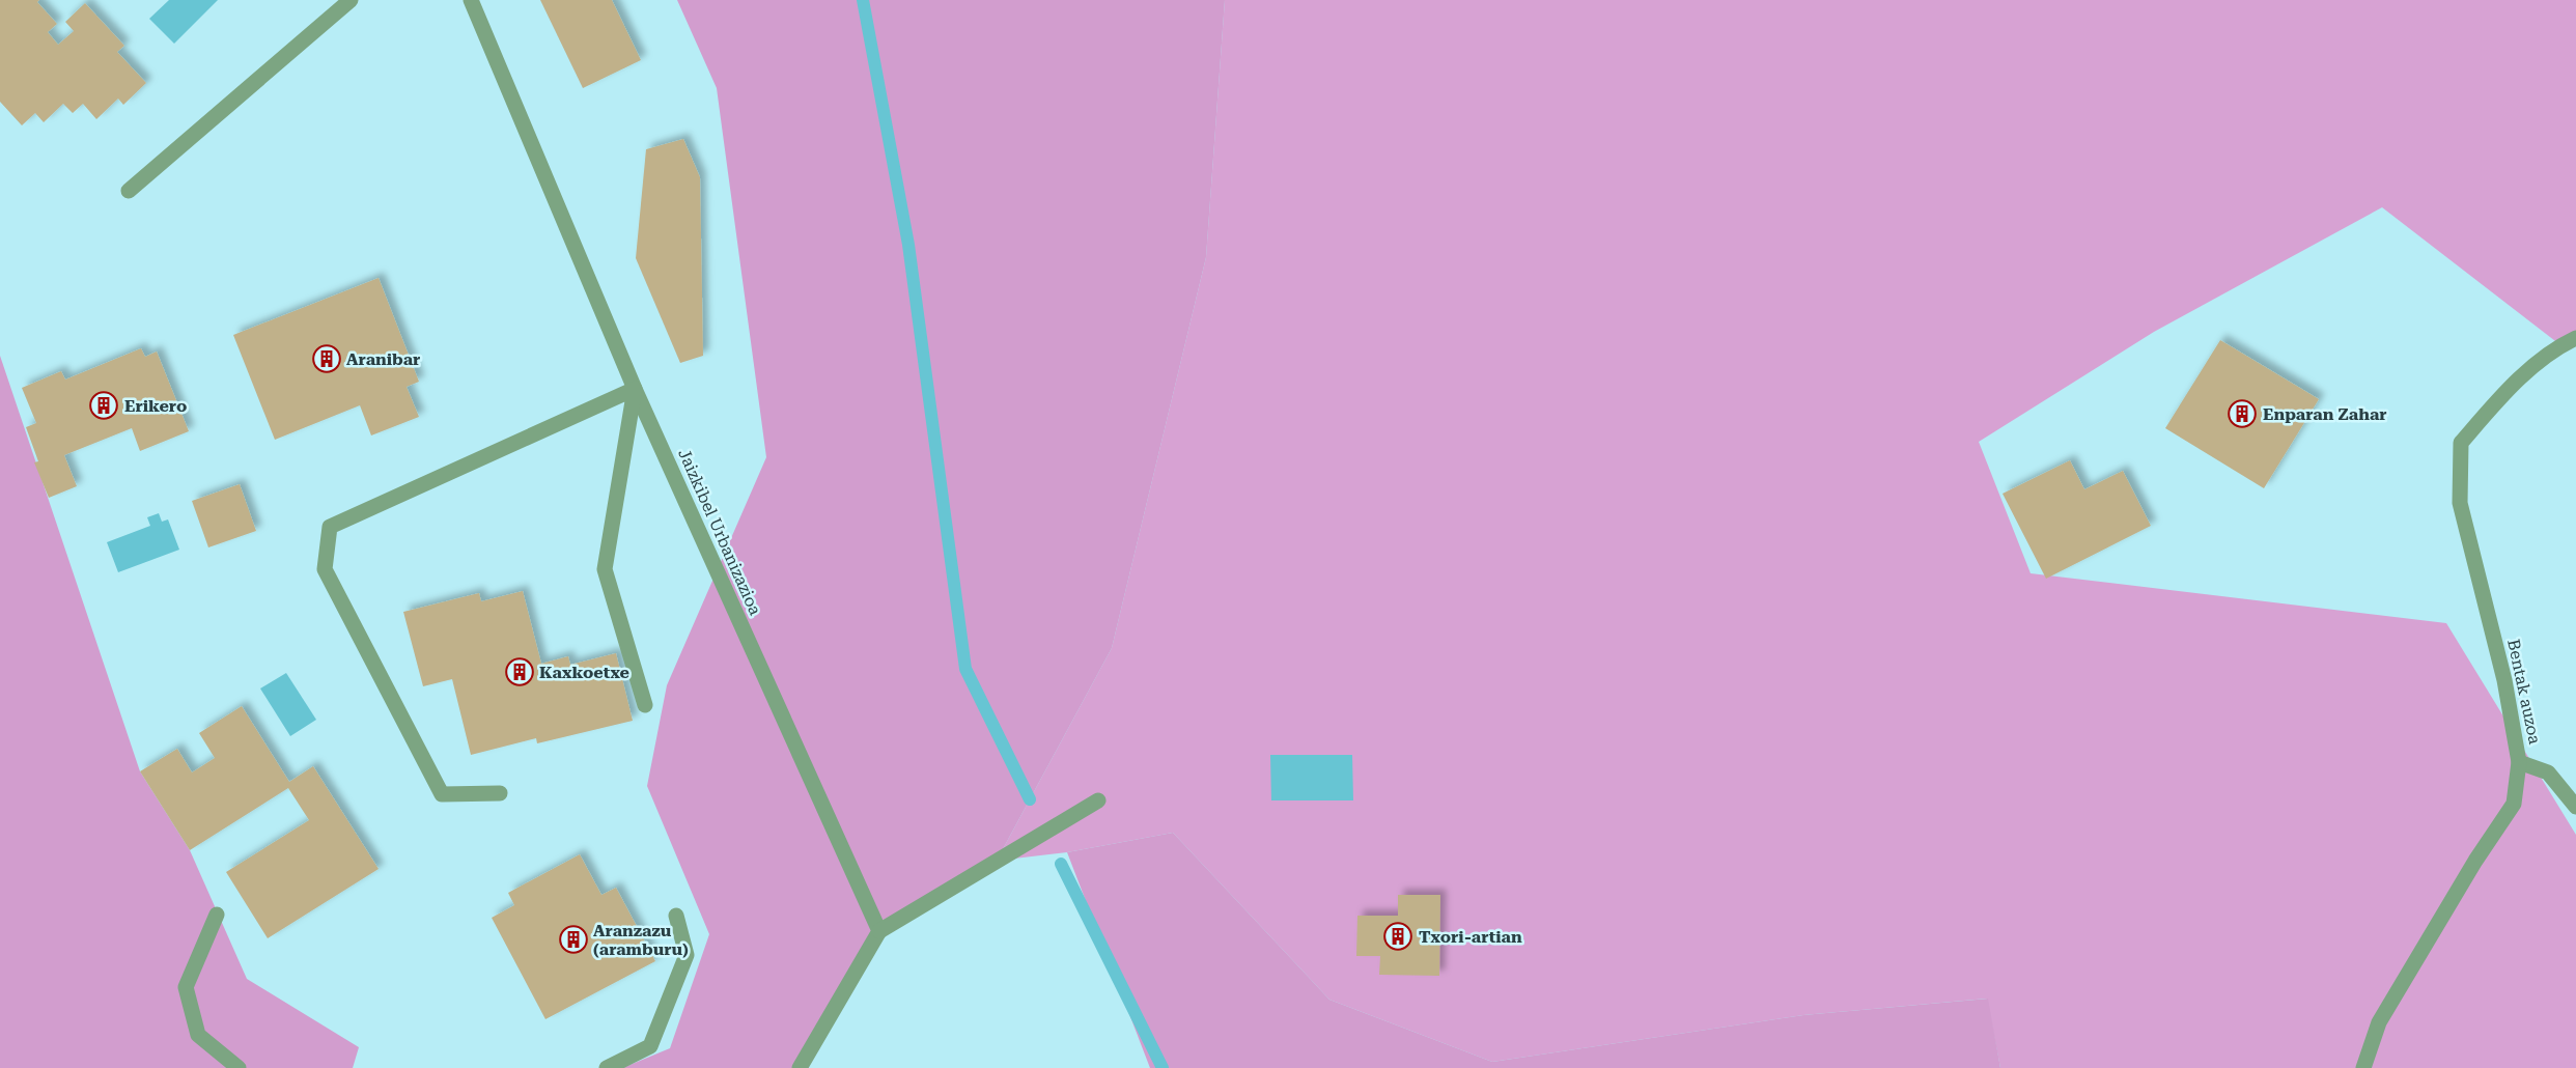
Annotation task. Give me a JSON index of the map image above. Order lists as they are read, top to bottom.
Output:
{
  "streets": {
    "street": ["Jaizkibel Urbanizazioa", "Bentak auzoa"]
  },
  "places": {
    "building": [
      "Aranibar",
      "Erikero",
      "Enparan Zahar",
      "Kaxkoetxe",
      "Txori-artian",
      "Aranzazu (aramburu)"
    ]
  }
}
